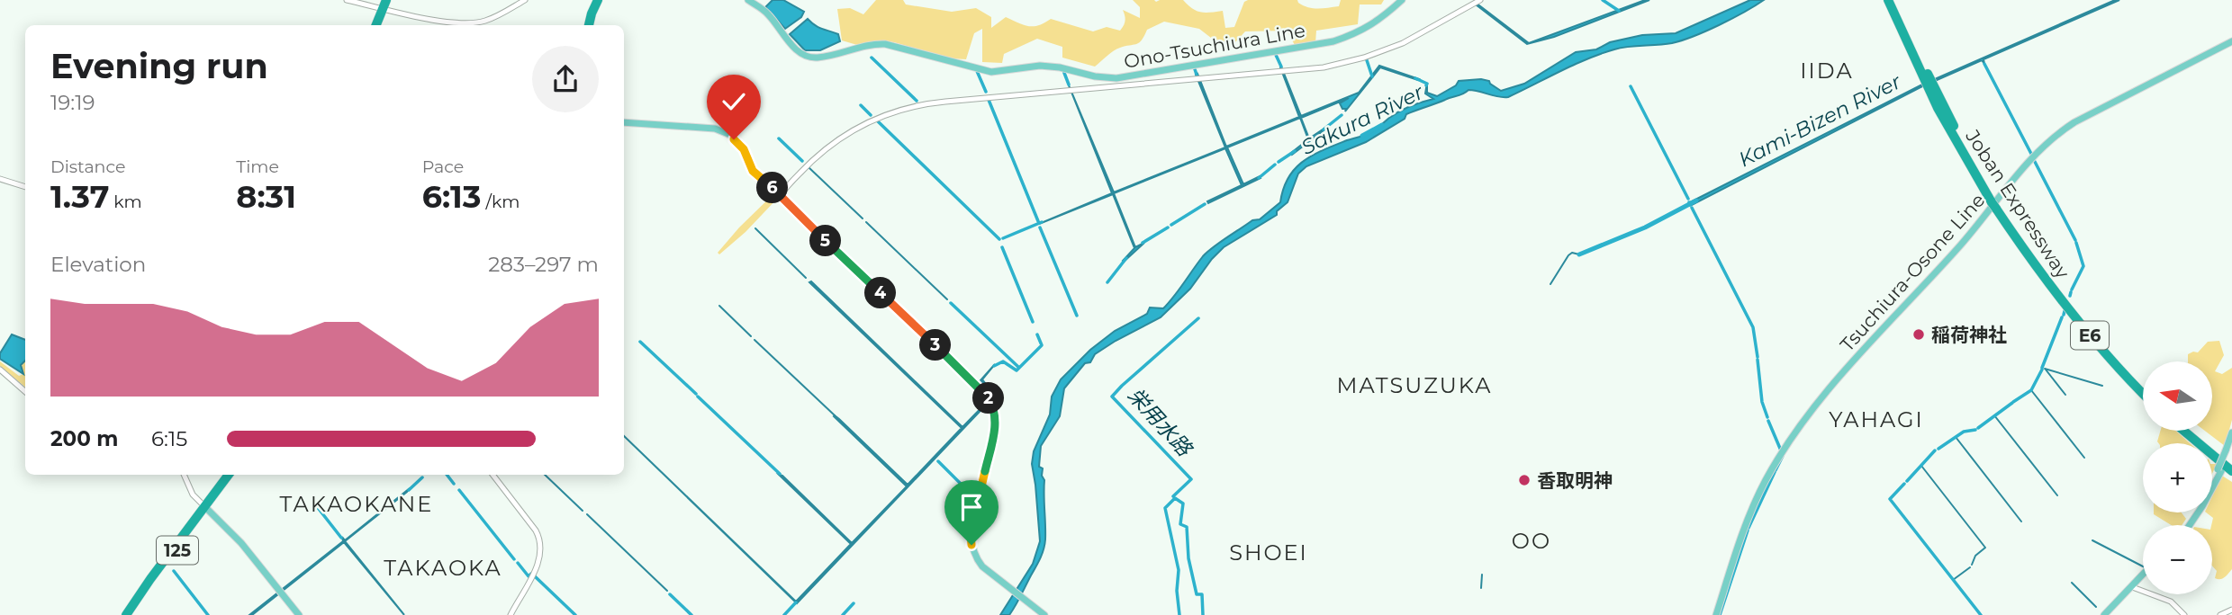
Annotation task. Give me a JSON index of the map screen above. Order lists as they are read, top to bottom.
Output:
{
  "streets": {
    "highway": ["Joban Expressway", "E6", "125"],
    "main road": ["Ono-Tsuchiura Line", "Tsuchiura-Osone Line"]
  },
  "districts": [
    "IIDA",
    "MATSUZUKA",
    "YAHAGI",
    "TAKAOKANE",
    "OO",
    "SHOEI",
    "TAKAOKA"
  ],
  "water": ["Sakura River", "Kami-Bizen River", "栄用水路"],
  "places": ["稲荷神社", "香取明神"],
  "north": "left",
  "page": {
    "heading": ["Evening run", "19:19"],
    "stats": [
      ["Distance", "1.37 km"],
      ["Time", "8:31"],
      ["Pace", "6:13 /km"]
    ],
    "pins": [
      "6",
      "5",
      "4",
      "3",
      "2"
    ],
    "chart": ["Elevation", "283–297 m"],
    "map_buttons": ["+", "−"],
    "list": [
      {
        "name": "200 m",
        "note": "6:15"
      }
    ]
  }
}
